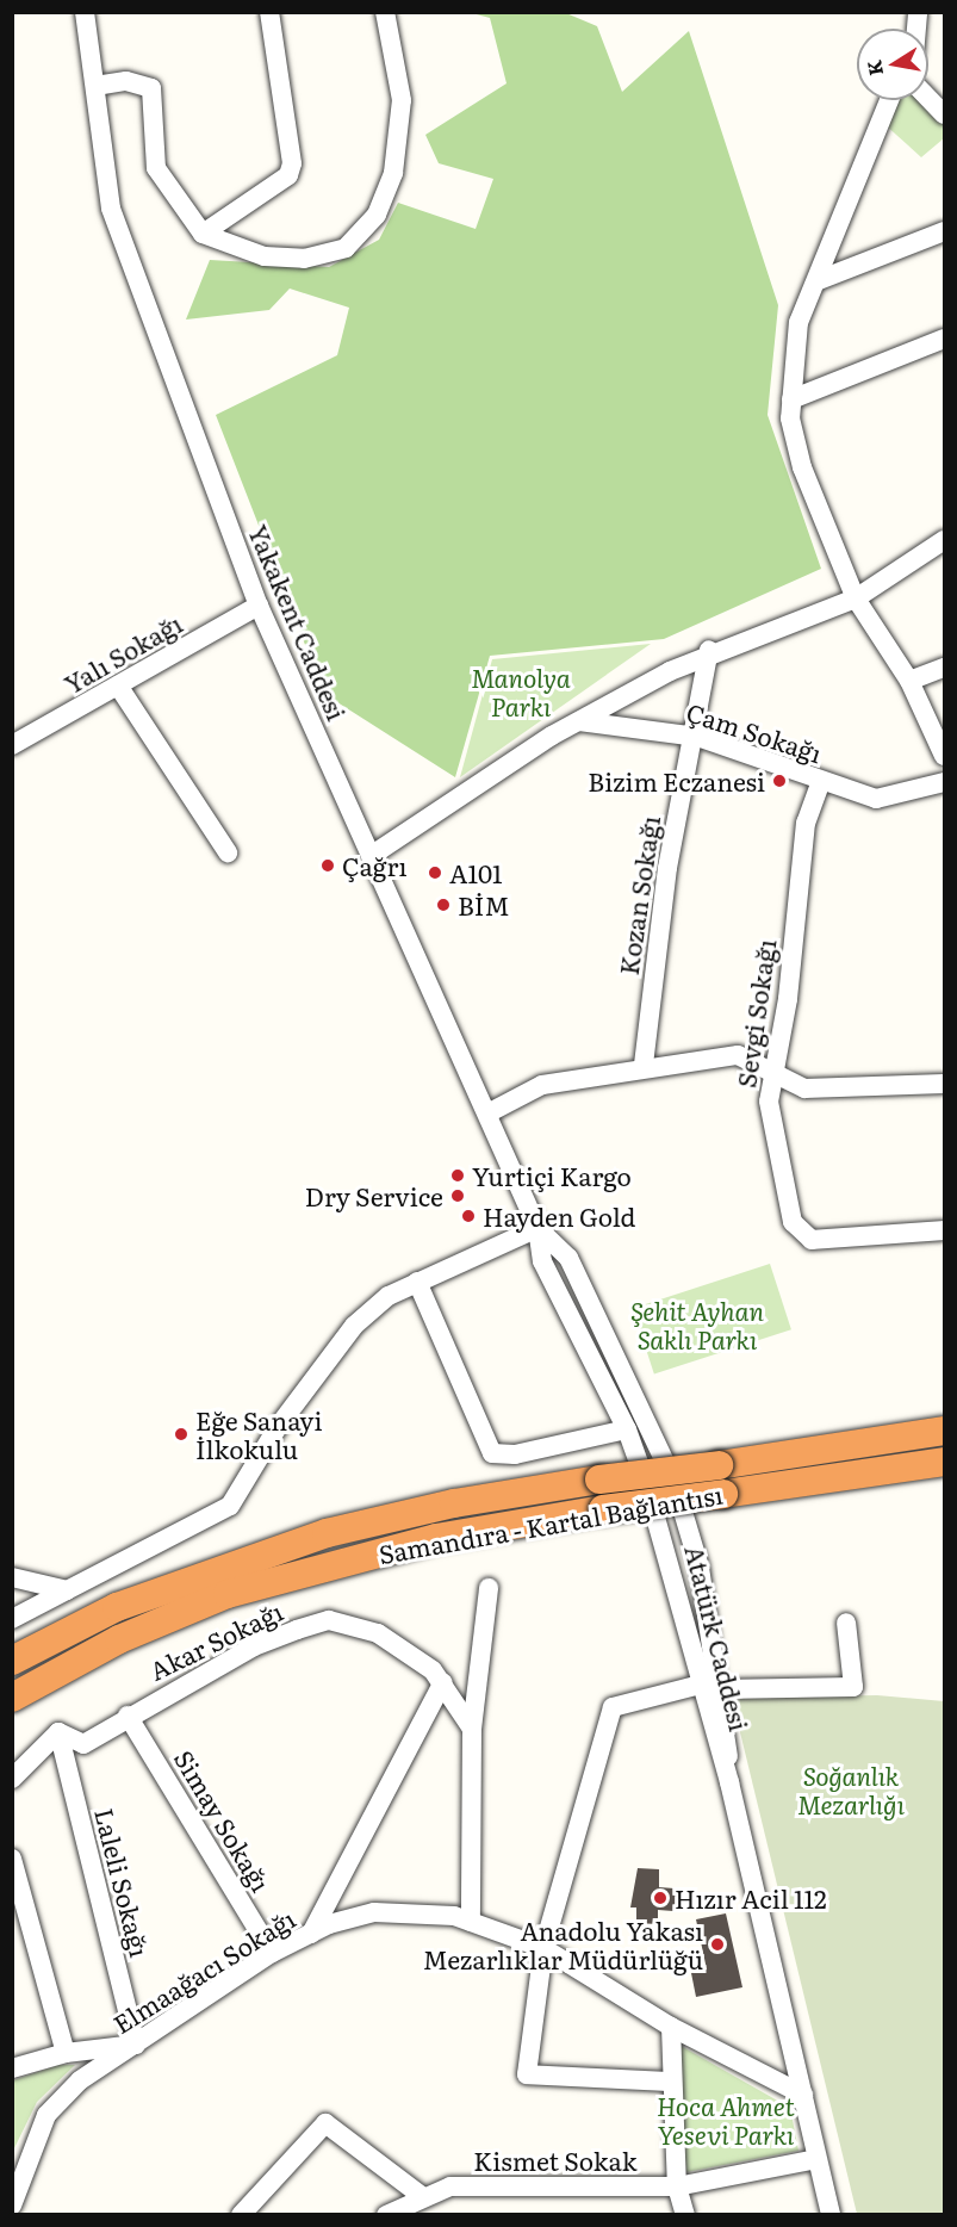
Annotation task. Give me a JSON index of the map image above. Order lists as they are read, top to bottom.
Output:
{
  "streets": {
    "highway": ["Samandıra - Kartal Bağlantısı"],
    "street": [
      "Yakakent Caddesi",
      "Yalı Sokağı",
      "Çam Sokağı",
      "Kozan Sokağı",
      "Sevgi Sokağı",
      "Atatürk Caddesi",
      "Akar Sokağı",
      "Simay Sokağı",
      "Laleli Sokağı",
      "Elmaağacı Sokağı",
      "Kismet Sokak"
    ]
  },
  "crossings": [
    ["Yakakent Caddesi", "Yalı Sokağı"],
    ["Yakakent Caddesi", "Atatürk Caddesi"],
    ["Çam Sokağı", "Kozan Sokağı"],
    ["Çam Sokağı", "Sevgi Sokağı"],
    ["Atatürk Caddesi", "Elmaağacı Sokağı"],
    ["Atatürk Caddesi", "Kismet Sokak"],
    ["Akar Sokağı", "Simay Sokağı"],
    ["Akar Sokağı", "Laleli Sokağı"],
    ["Simay Sokağı", "Elmaağacı Sokağı"],
    ["Laleli Sokağı", "Elmaağacı Sokağı"]
  ],
  "parks": [
    "Manolya Parkı",
    "Şehit Ayhan Saklı Parkı",
    "Soğanlık Mezarlığı",
    "Hoca Ahmet Yesevi Parkı"
  ],
  "places": [
    "Bizim Eczanesi",
    "Çağrı",
    "A101",
    "BİM",
    "Yurtiçi Kargo",
    "Dry Service",
    "Hayden Gold",
    "Eğe Sanayi İlkokulu",
    "Hızır Acil 112",
    "Anadolu Yakası Mezarlıklar Müdürlüğü"
  ],
  "north": "left"
}
